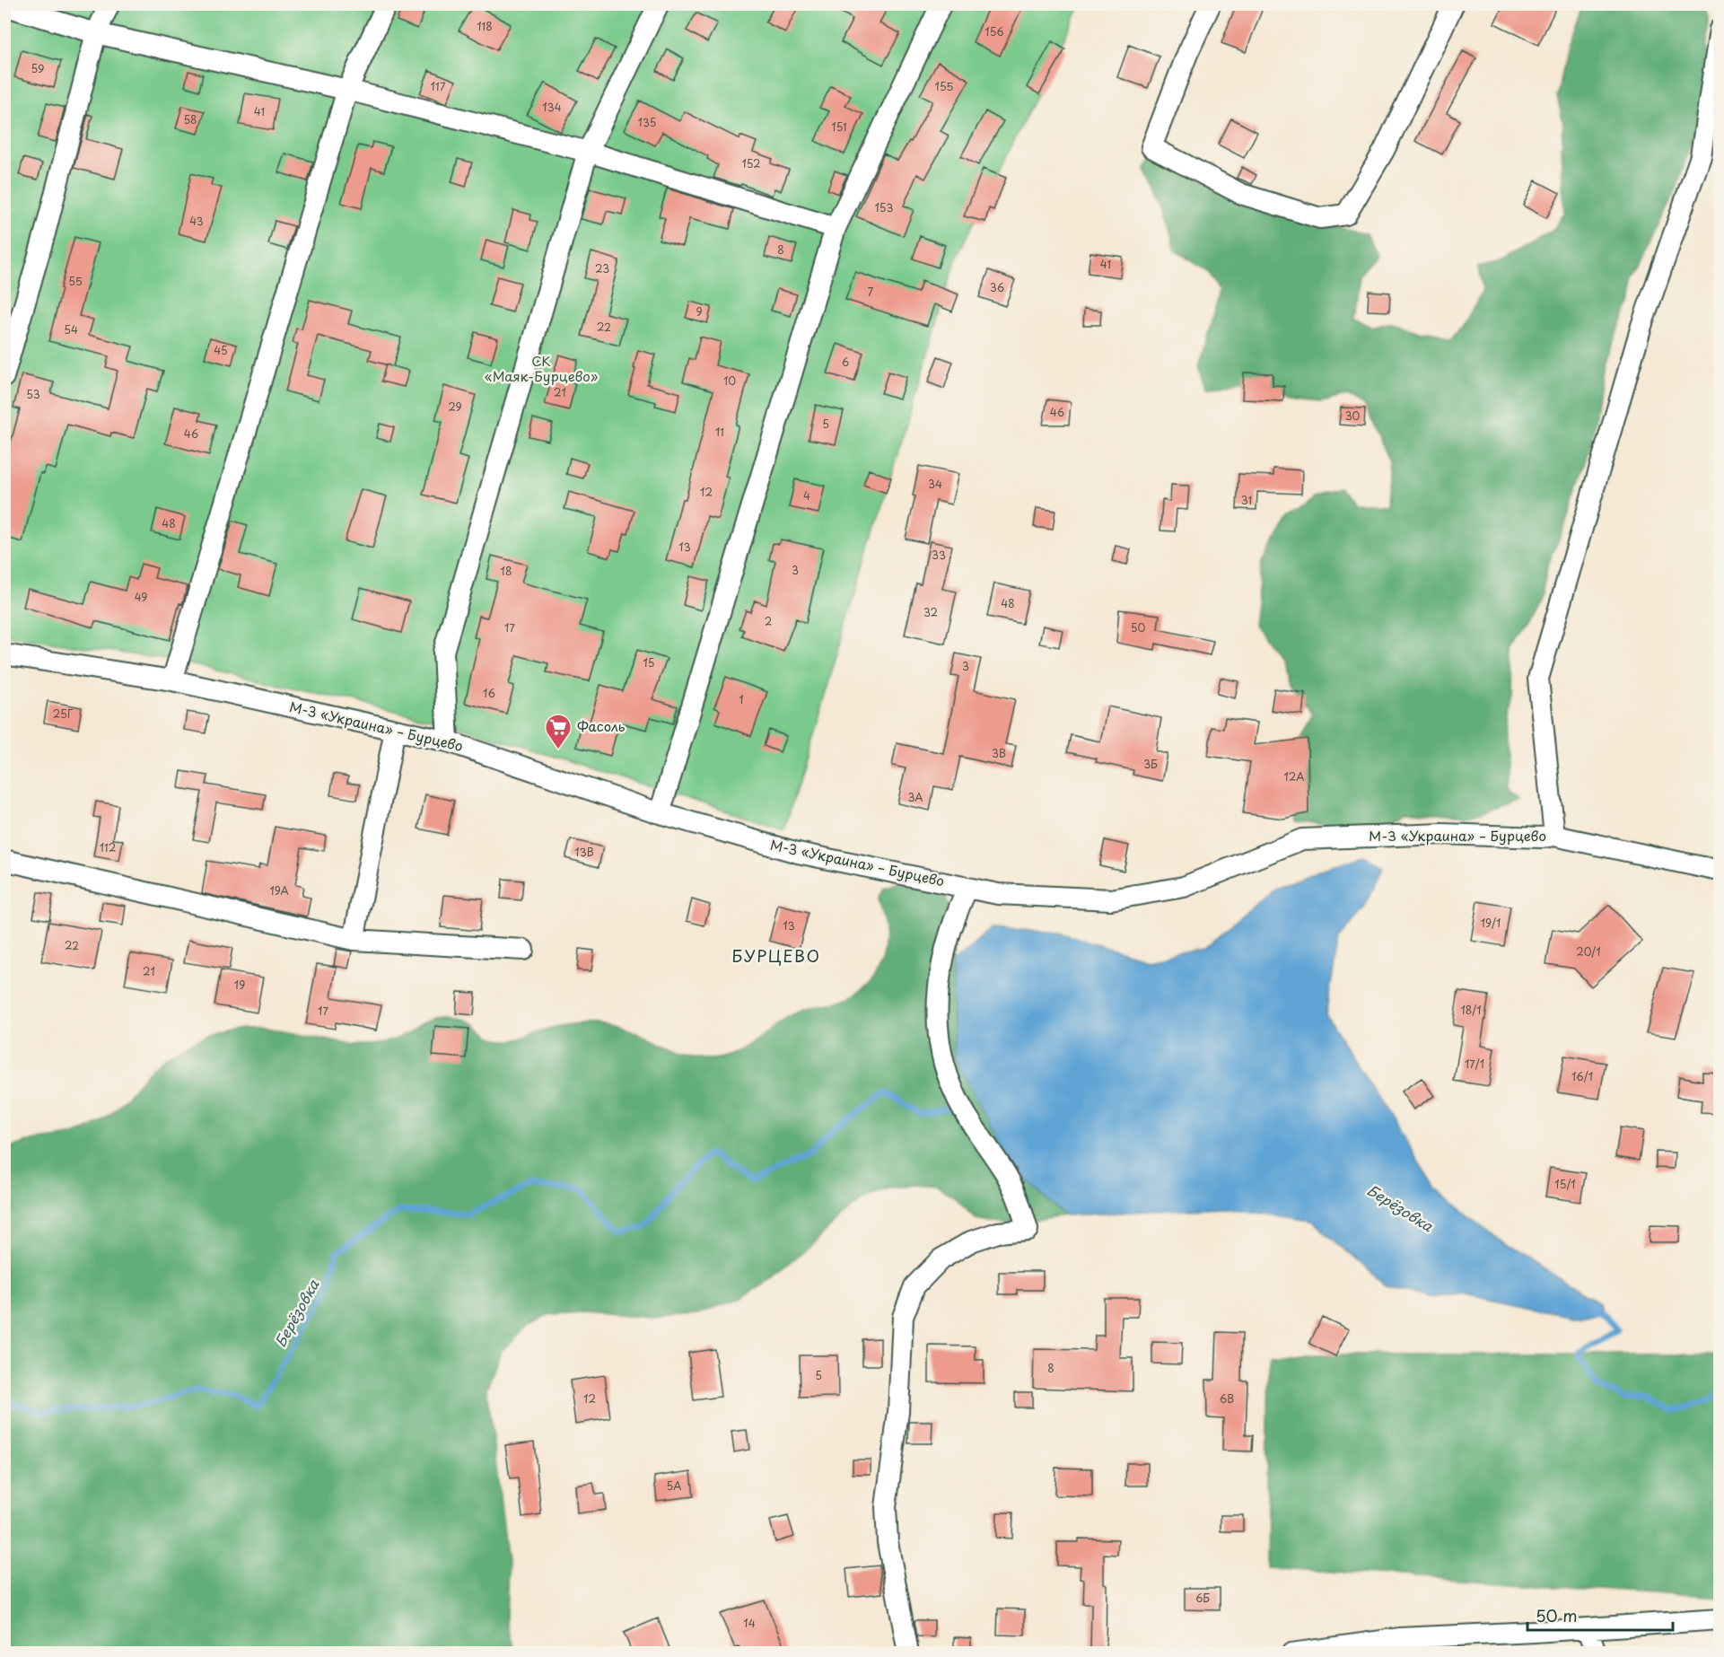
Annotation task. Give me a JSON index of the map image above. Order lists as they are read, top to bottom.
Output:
{
  "streets": {
    "street": ["М-3 «Украина» – Бурцево"]
  },
  "districts": ["БУРЦЕВО"],
  "water": ["Берёзовка"],
  "parks": ["СК «Маяк-Бурцево»"],
  "places": {
    "supermarket": ["Фасоль"]
  },
  "house_numbers": [
    "118",
    "156",
    "59",
    "117",
    "155",
    "134",
    "41",
    "58",
    "135",
    "151",
    "152",
    "153",
    "43",
    "8",
    "41",
    "23",
    "55",
    "36",
    "7",
    "9",
    "22",
    "54",
    "45",
    "6",
    "10",
    "21",
    "53",
    "29",
    "46",
    "30",
    "5",
    "11",
    "46",
    "34",
    "12",
    "4",
    "31",
    "48",
    "13",
    "33",
    "3",
    "18",
    "49",
    "48",
    "32",
    "2",
    "17",
    "50",
    "15",
    "3",
    "16",
    "1",
    "25Г",
    "3В",
    "3Б",
    "12А",
    "3А",
    "112",
    "13В",
    "19А",
    "19/1",
    "13",
    "22",
    "20/1",
    "21",
    "19",
    "18/1",
    "17",
    "17/1",
    "16/1",
    "15/1",
    "8",
    "5",
    "12",
    "6В",
    "5А",
    "6Б",
    "14"
  ],
  "scale_bar": "50 m"
}
